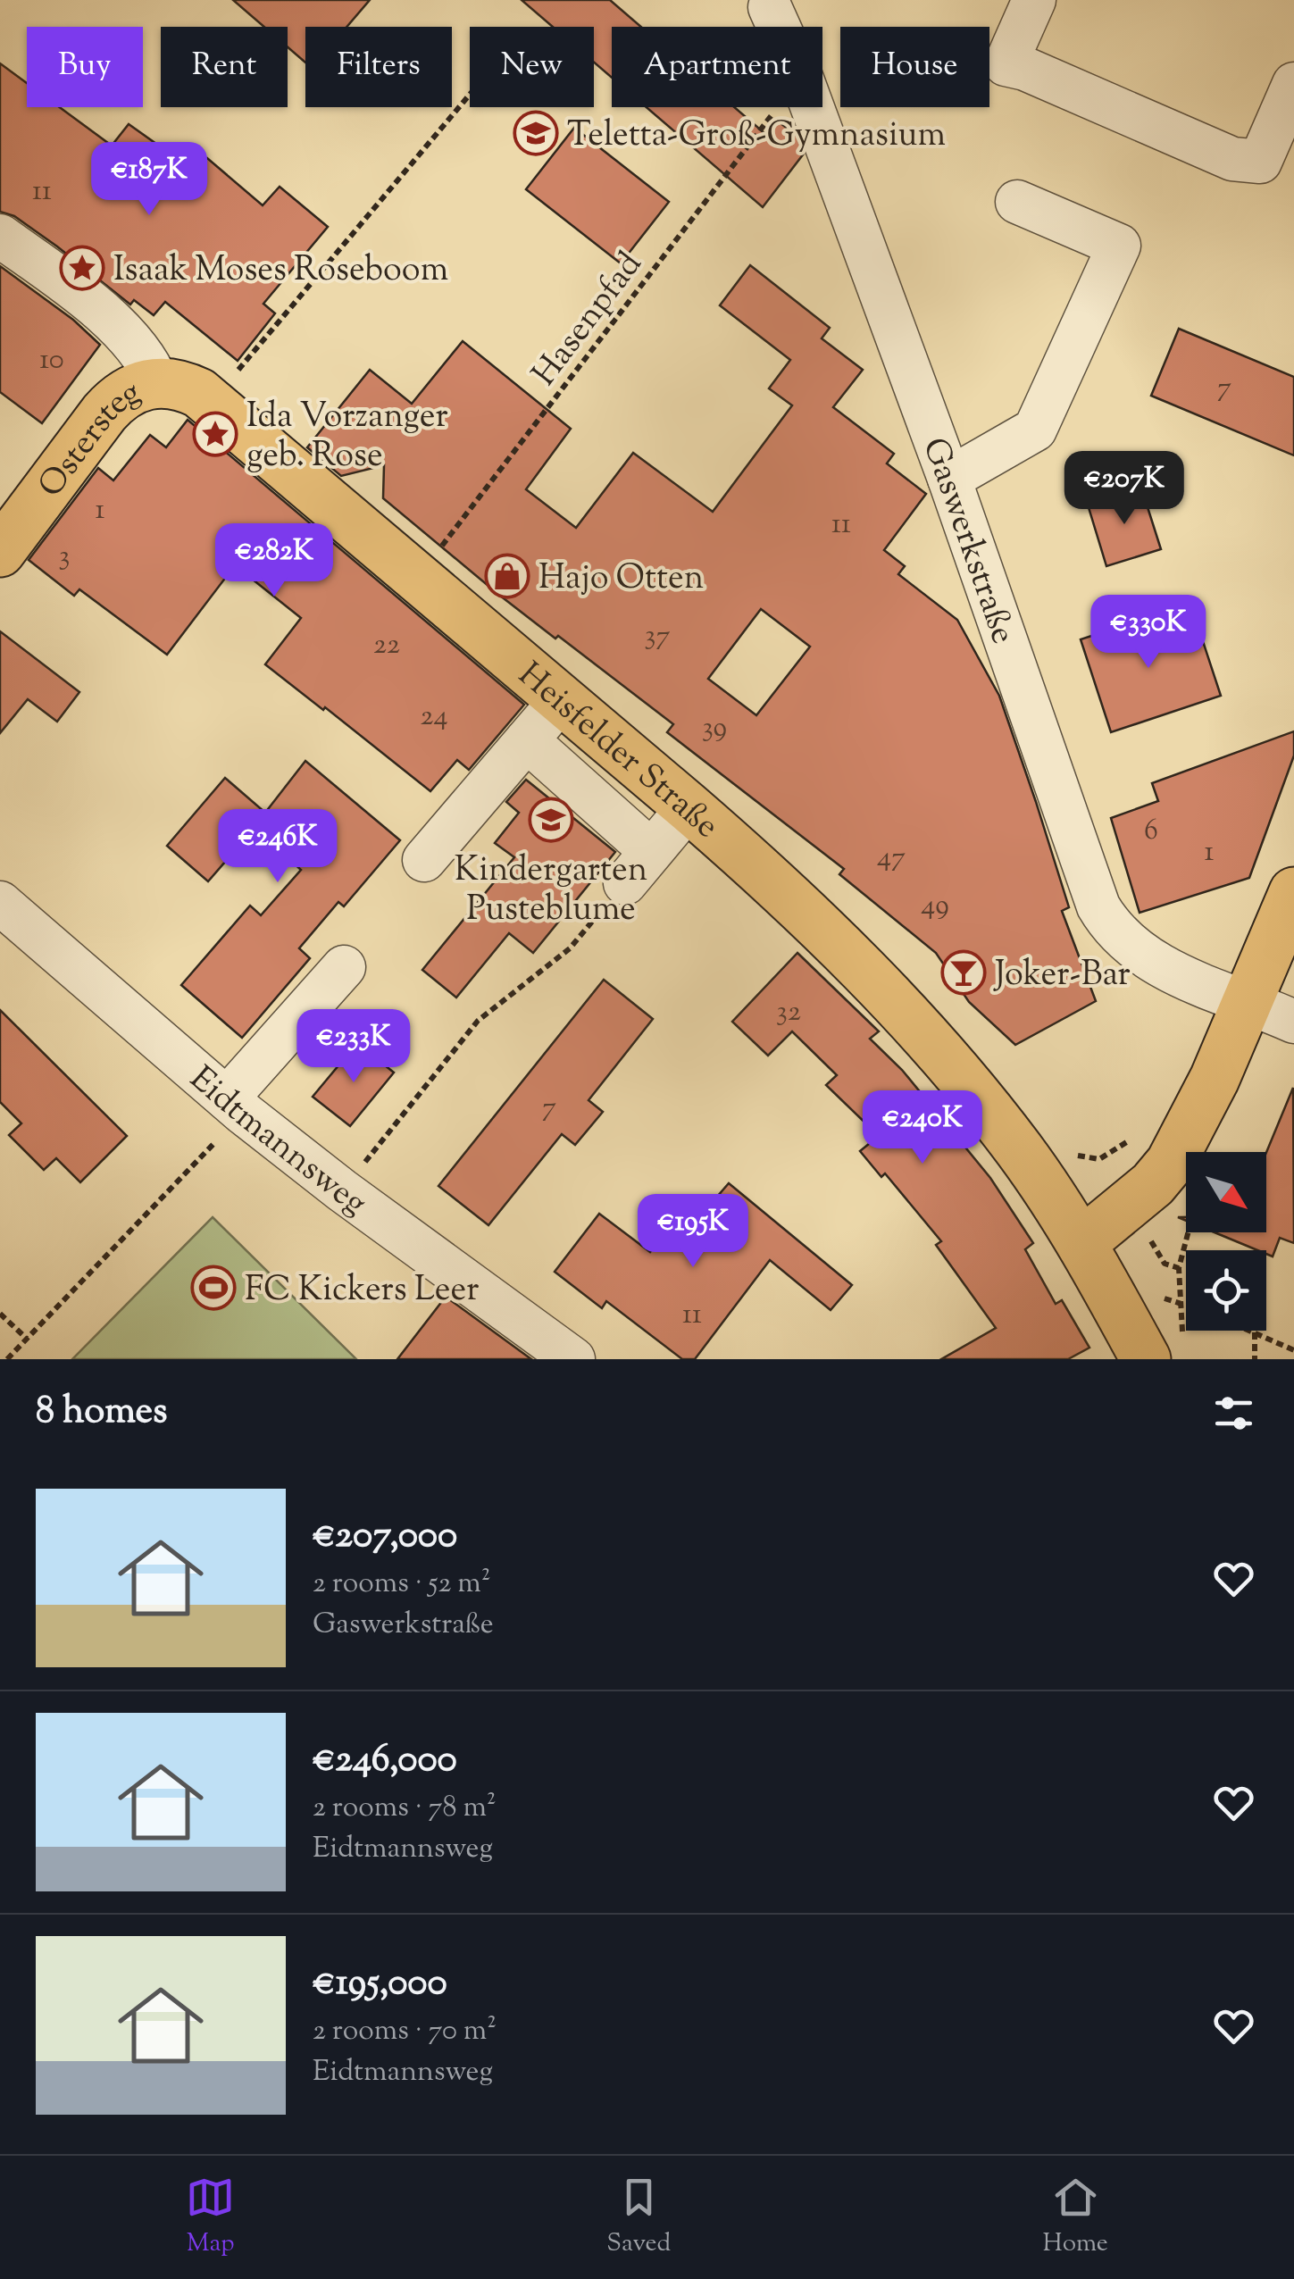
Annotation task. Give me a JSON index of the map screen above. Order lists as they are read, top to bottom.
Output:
{
  "streets": {
    "main road": ["Ostersteg", "Heisfelder Straße"],
    "street": ["Gaswerkstraße", "Eidtmannsweg"],
    "path": ["Hasenpfad"]
  },
  "crossings": [
    ["Hasenpfad", "Heisfelder Straße"],
    ["Ostersteg", "Heisfelder Straße"]
  ],
  "places": {
    "school or university": ["Teletta-Groß-Gymnasium", "Kindergarten Pusteblume"],
    "place": ["Isaak Moses Roseboom", "Ida Vorzanger geb. Rose"],
    "shop": ["Hajo Otten"],
    "bar": ["Joker-Bar"],
    "sports": ["FC Kickers Leer"]
  },
  "house_numbers": [
    "11",
    "10",
    "7",
    "1",
    "11",
    "3",
    "37",
    "22",
    "24",
    "39",
    "6",
    "1",
    "47",
    "49",
    "32",
    "7",
    "11"
  ],
  "north": "bottom right",
  "page": {
    "chip": [
      "Buy",
      "Rent",
      "Filters",
      "New",
      "Apartment",
      "House"
    ],
    "price": [
      "€187K",
      "€207K",
      "€282K",
      "€330K",
      "€246K",
      "€233K",
      "€240K",
      "€195K"
    ],
    "heading": "8 homes",
    "list": [
      {
        "name": "€207,000",
        "note": "2 rooms · 52 m² · Gaswerkstraße"
      },
      {
        "name": "€246,000",
        "note": "2 rooms · 78 m² · Eidtmannsweg"
      },
      {
        "name": "€195,000",
        "note": "2 rooms · 70 m² · Eidtmannsweg"
      }
    ],
    "tabs": ["Map", "Saved", "Home"]
  }
}
